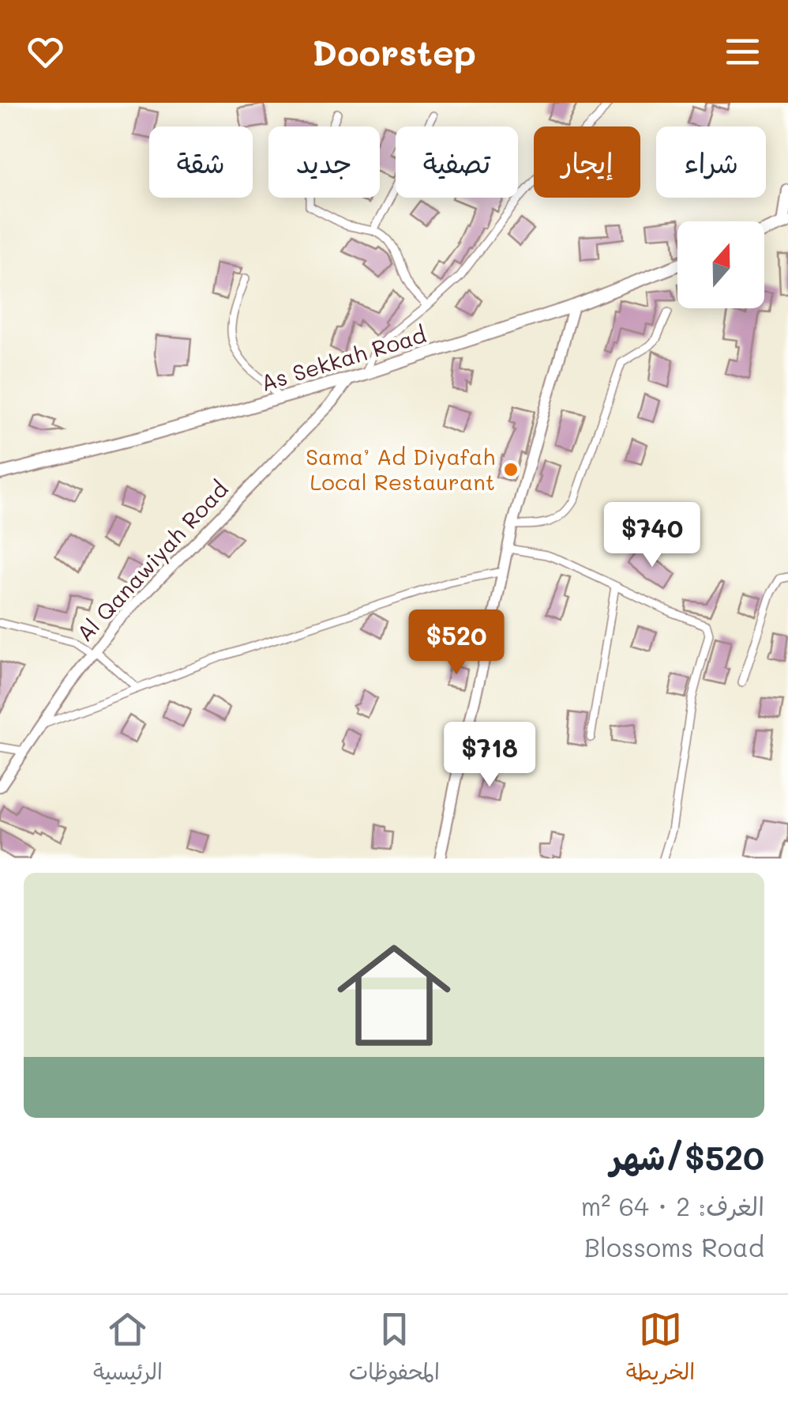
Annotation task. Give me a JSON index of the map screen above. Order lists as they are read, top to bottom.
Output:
{
  "streets": {
    "main road": ["As Sekkah Road"],
    "street": ["Al Qanawiyah Road"]
  },
  "crossings": [
    ["As Sekkah Road", "Al Qanawiyah Road"]
  ],
  "places": ["Sama’ Ad Diyafah Local Restaurant"],
  "north": "top",
  "page": {
    "header": "Doorstep",
    "chip": [
      "شراء",
      "إيجار",
      "تصفية",
      "جديد",
      "شقة"
    ],
    "price": ["$740", "$520", "$718"],
    "list": [
      {
        "name": "$520/شهر",
        "note": "الغرف: 2 · 64 m² · Blossoms Road"
      }
    ],
    "tabs": ["الخريطة", "المحفوظات", "الرئيسية"]
  }
}
